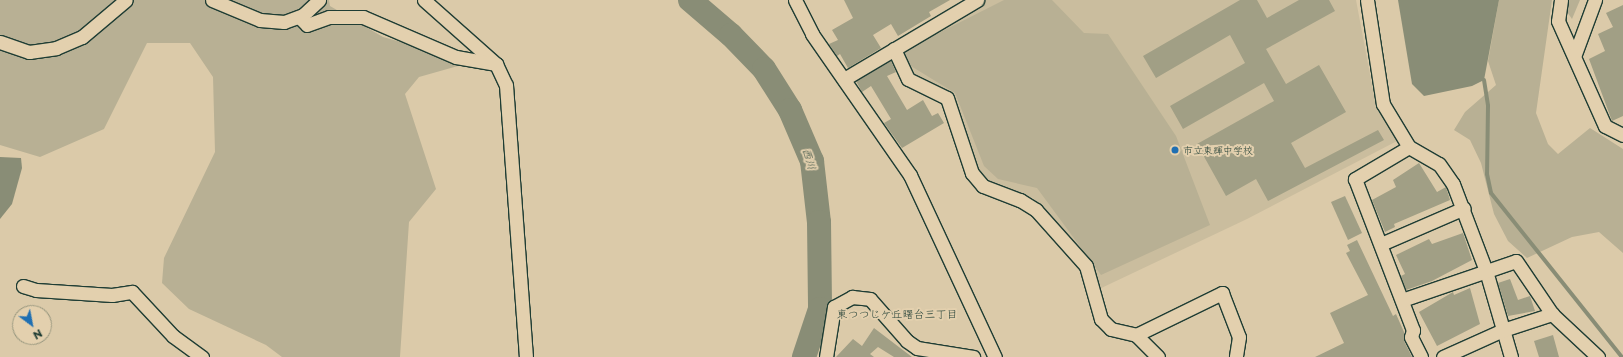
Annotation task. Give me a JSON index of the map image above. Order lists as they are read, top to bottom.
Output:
{
  "districts": ["東つつじケ丘曙台三丁目"],
  "water": ["西川"],
  "places": ["市立東輝中学校"],
  "north": "bottom right"
}
